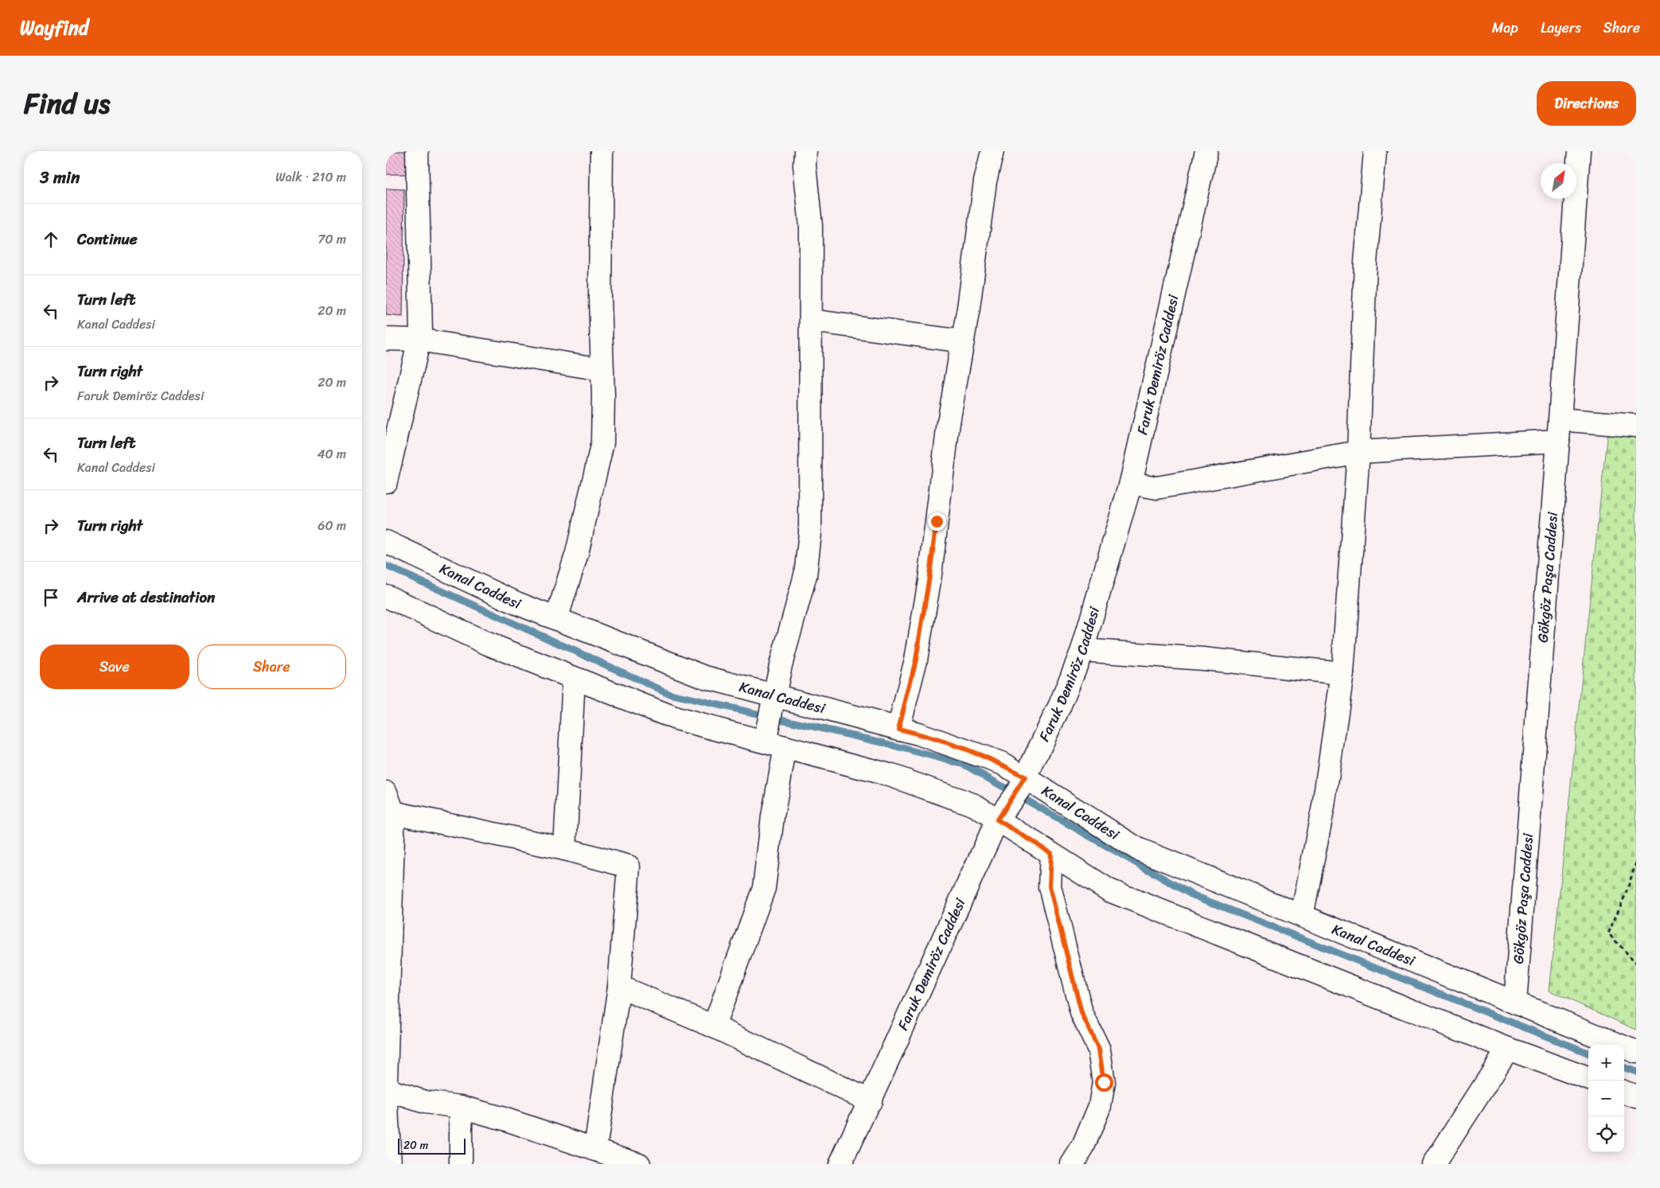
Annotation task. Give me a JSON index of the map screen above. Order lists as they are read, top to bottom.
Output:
{
  "streets": {
    "street": ["Faruk Demiröz Caddesi", "Gökgöz Paşa Caddesi", "Kanal Caddesi"]
  },
  "crossings": [
    ["Faruk Demiröz Caddesi", "Kanal Caddesi"],
    ["Gökgöz Paşa Caddesi", "Kanal Caddesi"]
  ],
  "scale_bar": "20 m",
  "north": "top right",
  "page": {
    "header": "Wayfind",
    "nav": ["Map", "Layers", "Share"],
    "title": "Find us",
    "buttons": [
      "Directions",
      ["Save", "Share"]
    ],
    "heading": ["3 min", "Walk · 210 m"],
    "list": [
      ["Continue", "70 m"],
      ["Turn left", "Kanal Caddesi", "20 m"],
      ["Turn right", "Faruk Demiröz Caddesi", "20 m"],
      ["Turn left", "Kanal Caddesi", "40 m"],
      ["Turn right", "60 m"],
      "Arrive at destination"
    ],
    "map_buttons": ["+", "−"],
    "scale": "20 m"
  }
}
